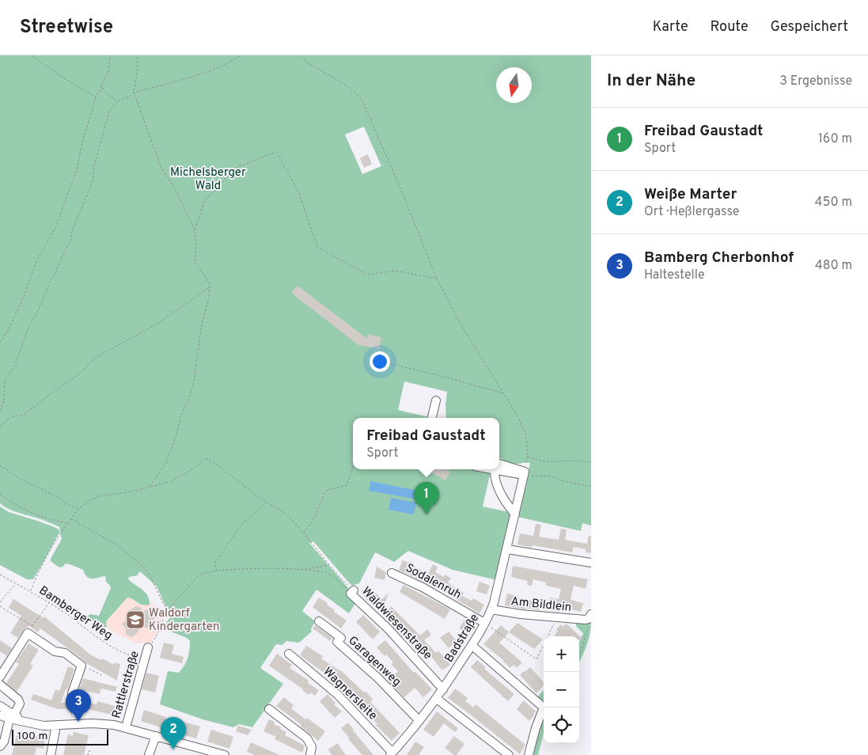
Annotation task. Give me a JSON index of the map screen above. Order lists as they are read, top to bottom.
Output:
{
  "streets": {
    "street": [
      "Sodalenruh",
      "Am Bildlein",
      "Waldwiesenstraße",
      "Badstraße",
      "Garagenweg",
      "Rattlerstraße",
      "Wagnersleite"
    ],
    "path": ["Bamberger Weg"]
  },
  "crossings": [
    ["Sodalenruh", "Badstraße"],
    ["Am Bildlein", "Badstraße"],
    ["Bamberger Weg", "Rattlerstraße"],
    ["Waldwiesenstraße", "Badstraße"],
    ["Badstraße", "Garagenweg"],
    ["Badstraße", "Wagnersleite"]
  ],
  "parks": ["Michelsberger Wald"],
  "places": {
    "school or university": ["Waldorf Kindergarten"]
  },
  "scale_bar": "100 m",
  "north": "bottom",
  "page": {
    "header": "Streetwise",
    "nav": ["Karte", "Route", "Gespeichert"],
    "heading": ["In der Nähe", "3 Ergebnisse"],
    "list": [
      {
        "mark": "1",
        "name": "Freibad Gaustadt",
        "note": "Sport",
        "value": "160 m"
      },
      {
        "mark": "2",
        "name": "Weiße Marter",
        "note": "Ort · Heßlergasse",
        "value": "450 m"
      },
      {
        "mark": "3",
        "name": "Bamberg Cherbonhof",
        "note": "Haltestelle",
        "value": "480 m"
      }
    ],
    "popup": ["Freibad Gaustadt", "Sport"],
    "pins": ["1", "3", "2"],
    "map_buttons": ["+", "−"],
    "scale": "100 m"
  }
}
